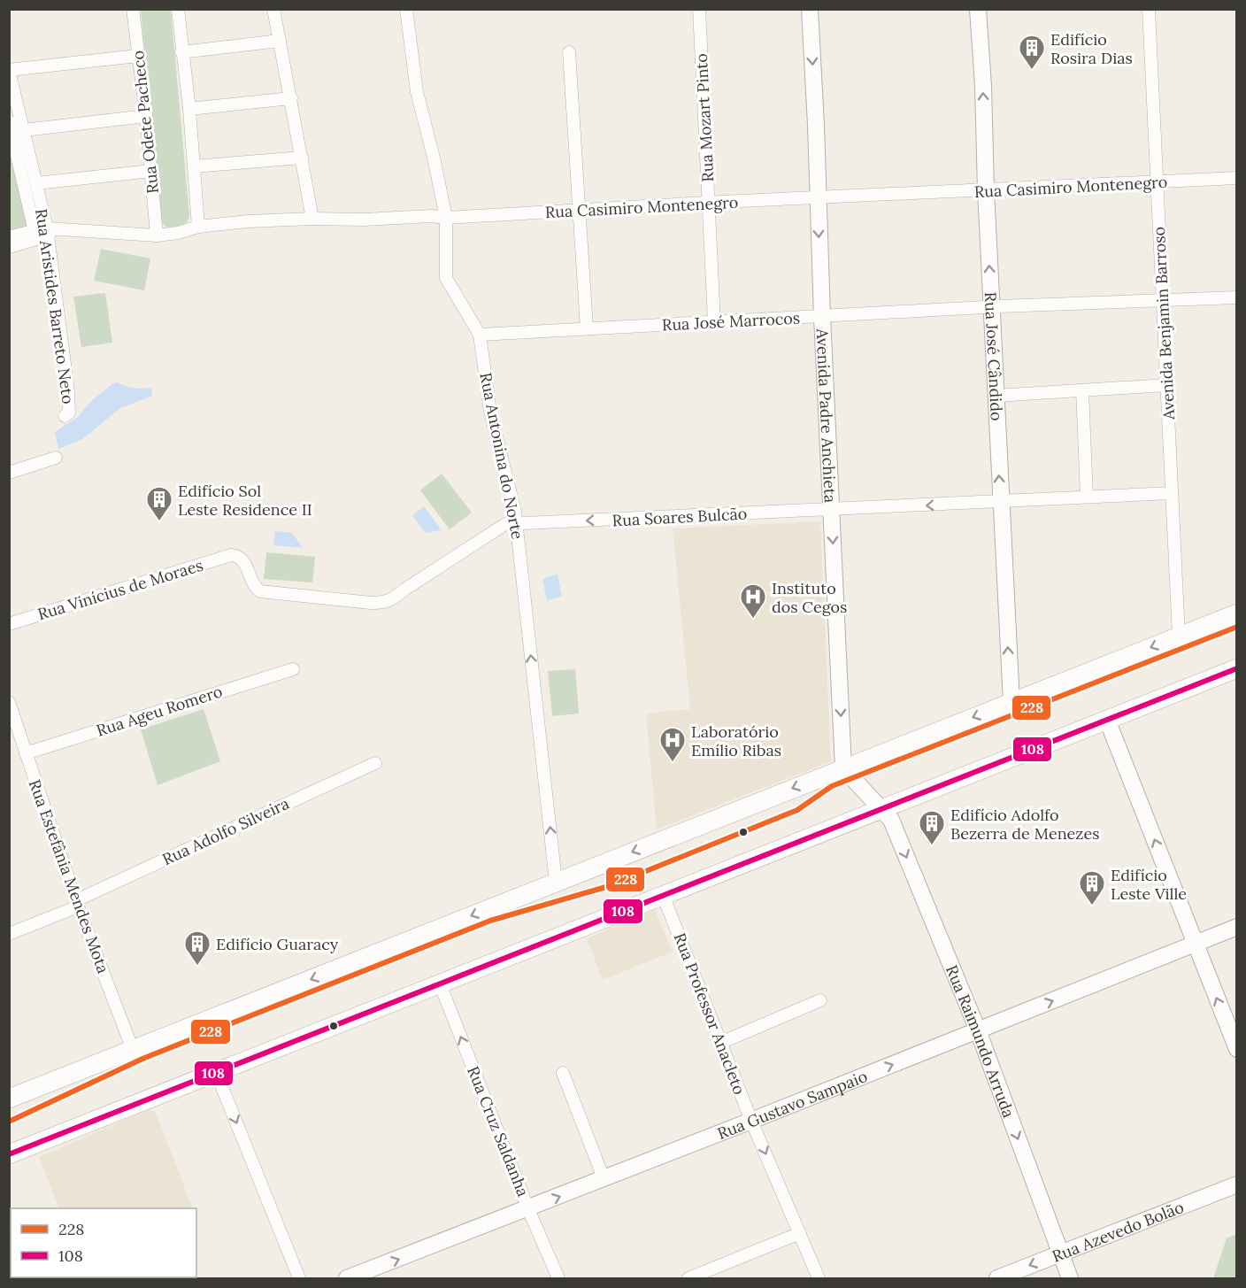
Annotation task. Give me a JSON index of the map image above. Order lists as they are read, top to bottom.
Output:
{
  "streets": {
    "street": [
      "Rua Mozart Pinto",
      "Rua Odete Pacheco",
      "Rua Casimiro Montenegro",
      "Rua Aristides Barreto Neto",
      "Rua José Marrocos",
      "Avenida Benjamin Barroso",
      "Rua José Cândido",
      "Avenida Padre Anchieta",
      "Rua Antonina do Norte",
      "Rua Soares Bulcão",
      "Rua Vinícius de Moraes",
      "Rua Ageu Romero",
      "Rua Adolfo Silveira",
      "Rua Estefânia Mendes Mota",
      "Rua Professor Anacleto",
      "Rua Raimundo Arruda",
      "Rua Gustavo Sampaio",
      "Rua Cruz Saldanha",
      "Rua Azevedo Bolão"
    ]
  },
  "crossings": [
    ["Rua Mozart Pinto", "Rua Casimiro Montenegro"],
    ["Rua Mozart Pinto", "Rua José Marrocos"],
    ["Rua Odete Pacheco", "Rua Casimiro Montenegro"],
    ["Rua Casimiro Montenegro", "Rua Aristides Barreto Neto"],
    ["Rua Casimiro Montenegro", "Avenida Benjamin Barroso"],
    ["Rua Casimiro Montenegro", "Rua José Cândido"],
    ["Rua Casimiro Montenegro", "Avenida Padre Anchieta"],
    ["Rua Casimiro Montenegro", "Rua Antonina do Norte"],
    ["Rua José Marrocos", "Avenida Benjamin Barroso"],
    ["Rua José Marrocos", "Rua José Cândido"],
    ["Rua José Marrocos", "Avenida Padre Anchieta"],
    ["Rua José Marrocos", "Rua Antonina do Norte"],
    ["Avenida Benjamin Barroso", "Rua Soares Bulcão"],
    ["Rua José Cândido", "Rua Soares Bulcão"],
    ["Avenida Padre Anchieta", "Rua Soares Bulcão"],
    ["Rua Antonina do Norte", "Rua Soares Bulcão"],
    ["Rua Soares Bulcão", "Rua Vinícius de Moraes"],
    ["Rua Ageu Romero", "Rua Estefânia Mendes Mota"],
    ["Rua Adolfo Silveira", "Rua Estefânia Mendes Mota"],
    ["Rua Professor Anacleto", "Rua Gustavo Sampaio"],
    ["Rua Raimundo Arruda", "Rua Gustavo Sampaio"],
    ["Rua Raimundo Arruda", "Rua Azevedo Bolão"],
    ["Rua Gustavo Sampaio", "Rua Cruz Saldanha"]
  ],
  "one_way": [
    "Rua José Cândido",
    "Avenida Padre Anchieta",
    "Rua Antonina do Norte",
    "Rua Soares Bulcão",
    "Rua Raimundo Arruda",
    "Rua Gustavo Sampaio"
  ],
  "places": {
    "building": [
      "Edifício Rosira Dias",
      "Edifício Sol Leste Residence II",
      "Edifício Adolfo Bezerra de Menezes",
      "Edifício Leste Ville",
      "Edifício Guaracy"
    ],
    "hospital": ["Instituto dos Cegos", "Laboratório Emílio Ribas"]
  },
  "lines": ["transit line 228", "transit line 108"],
  "legend": ["228", "108"]
}
